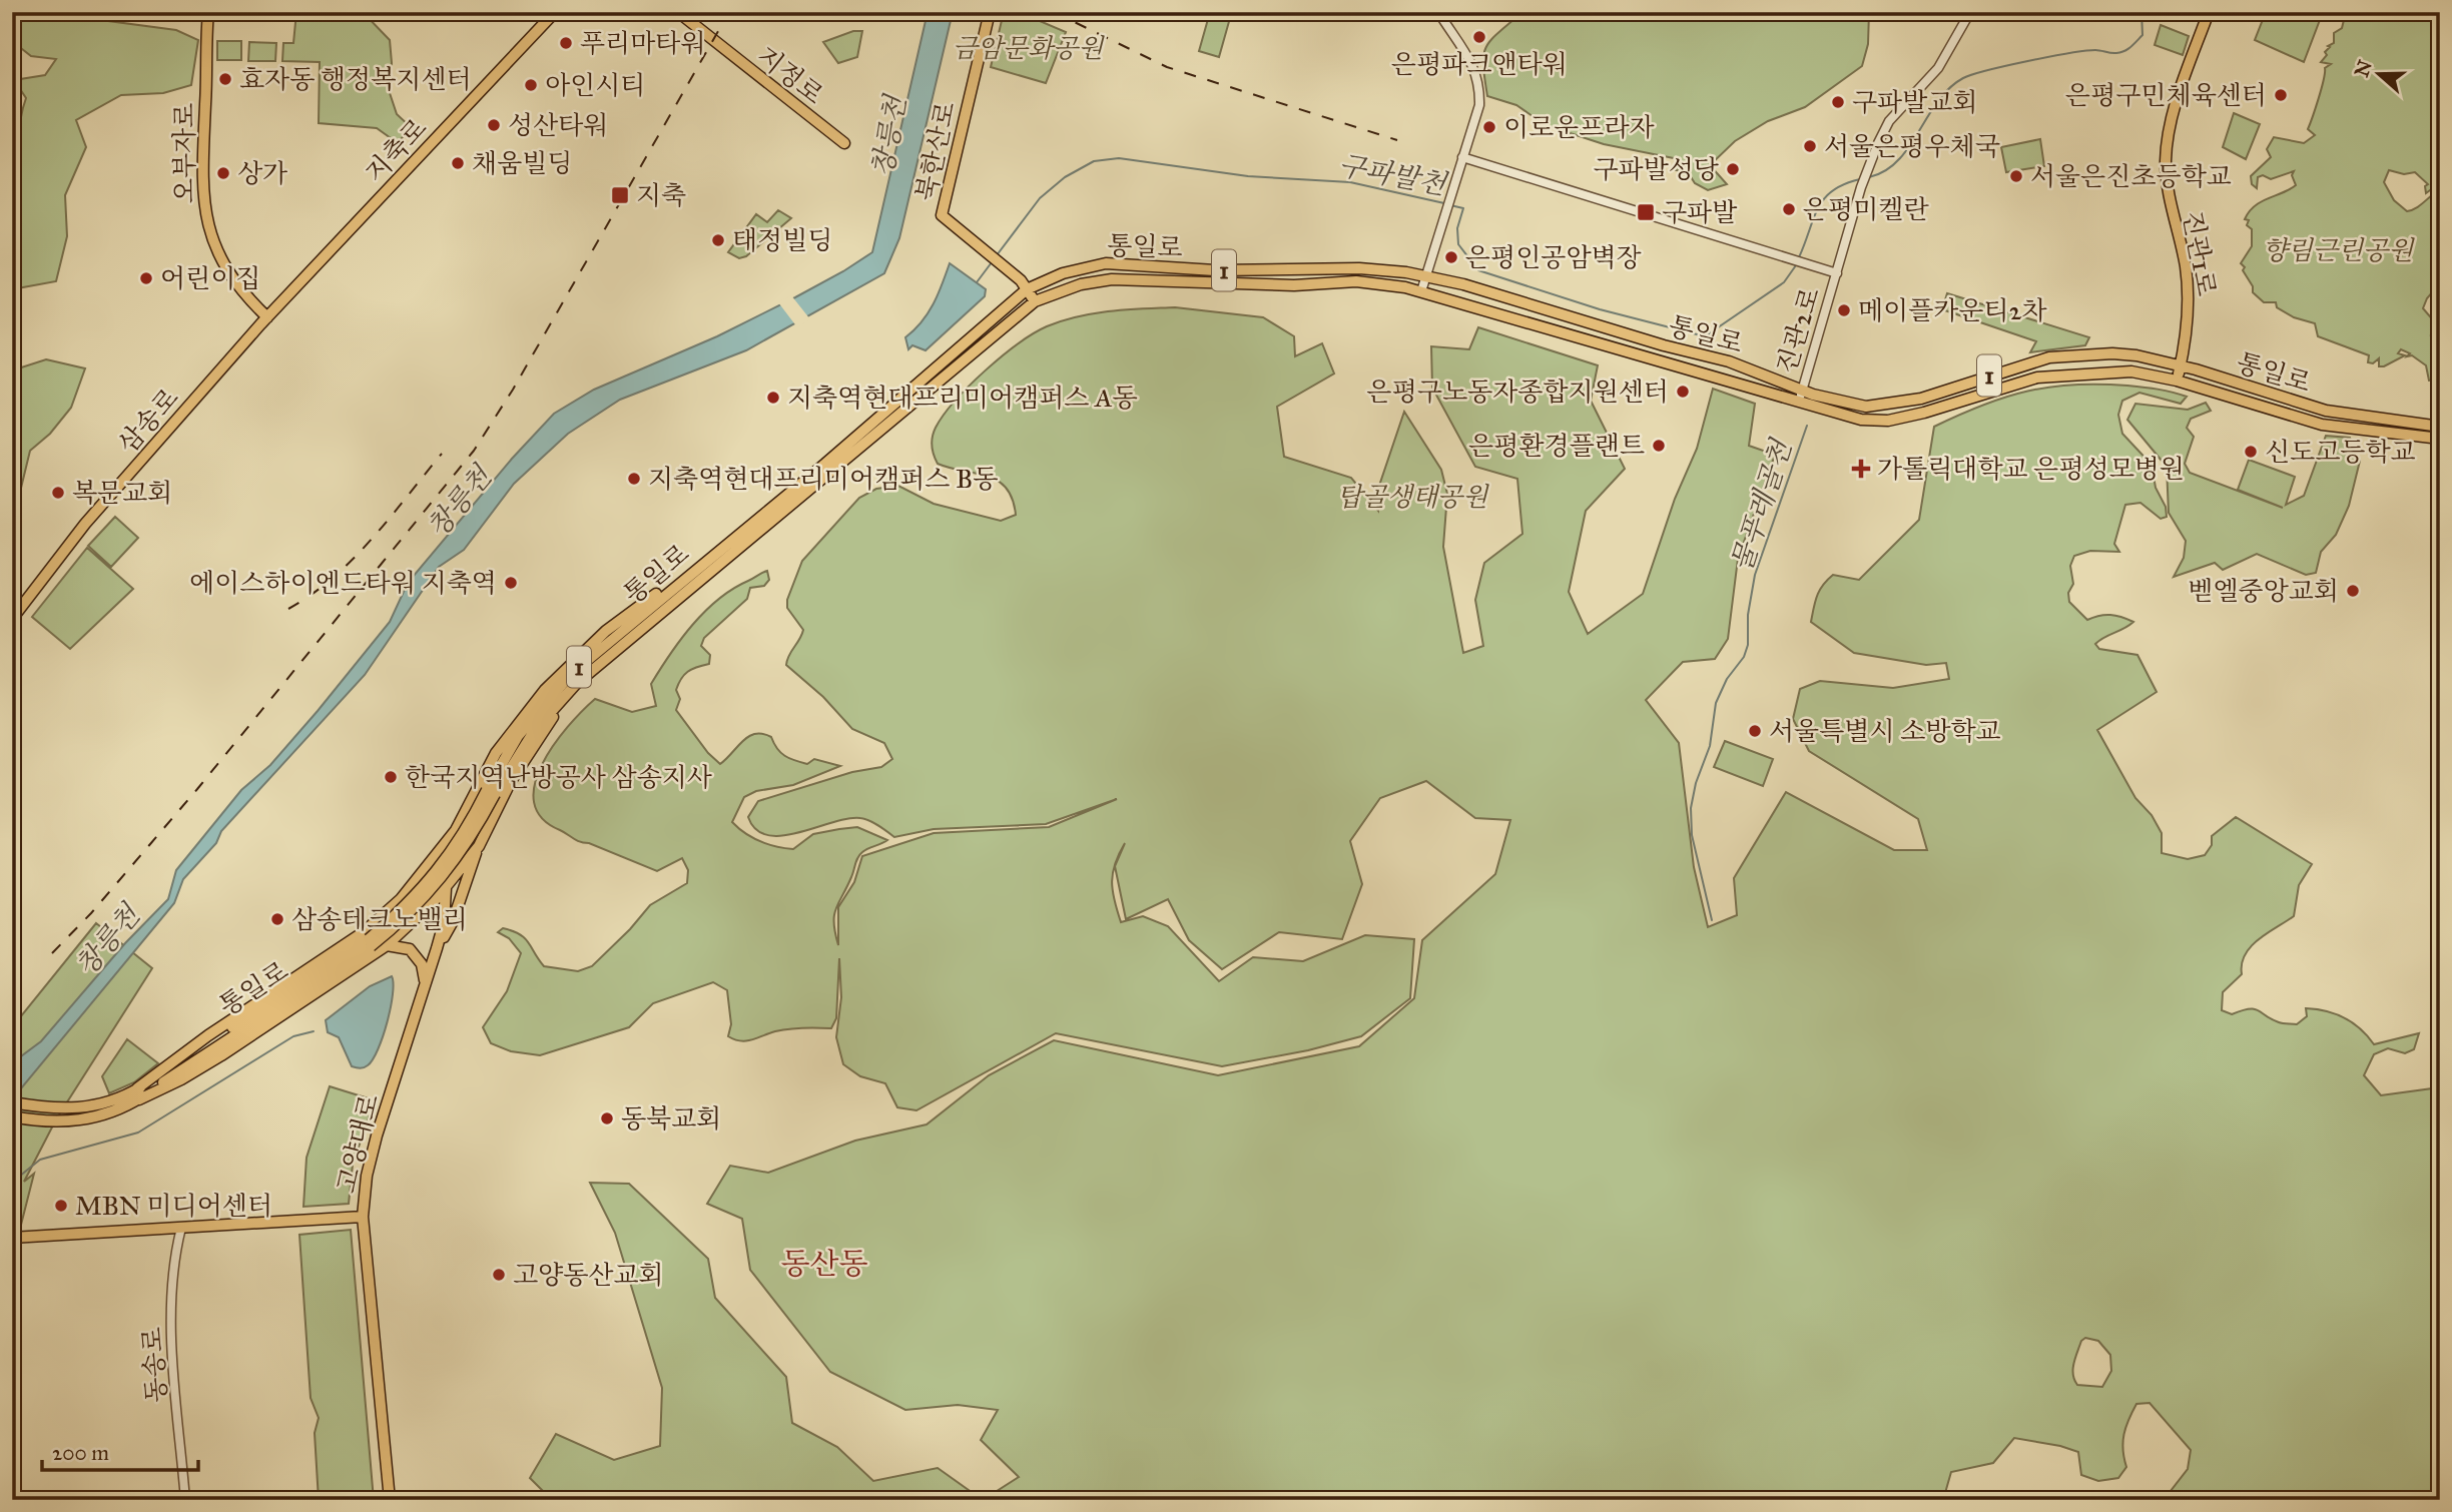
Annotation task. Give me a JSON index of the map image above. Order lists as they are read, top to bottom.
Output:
{
  "streets": {
    "main road": [
      "지정로",
      "지축로",
      "북한산로",
      "오부자로",
      "통일로",
      "진관1로",
      "1",
      "삼송로",
      "고양대로"
    ],
    "street": ["진관2로", "동송로"]
  },
  "crossings": [
    ["지축로", "오부자로"],
    ["지축로", "삼송로"],
    ["북한산로", "통일로"],
    ["오부자로", "삼송로"],
    ["통일로", "진관1로"],
    ["통일로", "진관2로"]
  ],
  "districts": ["동산동"],
  "water": ["창릉천", "구파발천", "물푸레골천"],
  "parks": ["금암문화공원", "향림근린공원", "탑골생태공원"],
  "places": {
    "other": [
      "은평파크앤타워",
      "푸리마타워",
      "효자동 행정복지센터",
      "아인시티",
      "은평구민체육센터",
      "구파발교회",
      "성산타워",
      "이로운프라자",
      "서울은평우체국",
      "채움빌딩",
      "구파발성당",
      "상가",
      "서울은진초등학교",
      "은평미켈란",
      "태정빌딩",
      "은평인공암벽장",
      "어린이집",
      "메이플카운티2차",
      "은평구노동자종합지원센터",
      "지축역현대프리미어캠퍼스 A동",
      "은평환경플랜트",
      "신도고등학교",
      "지축역현대프리미어캠퍼스 B동",
      "복문교회",
      "에이스하이엔드타워 지축역",
      "벧엘중앙교회",
      "서울특별시 소방학교",
      "한국지역난방공사 삼송지사",
      "삼송테크노밸리",
      "동북교회",
      "MBN 미디어센터",
      "고양동산교회"
    ],
    "transit": ["지축", "구파발"],
    "health": ["가톨릭대학교 은평성모병원"]
  },
  "scale_bar": "200 m",
  "north": "left"
}
